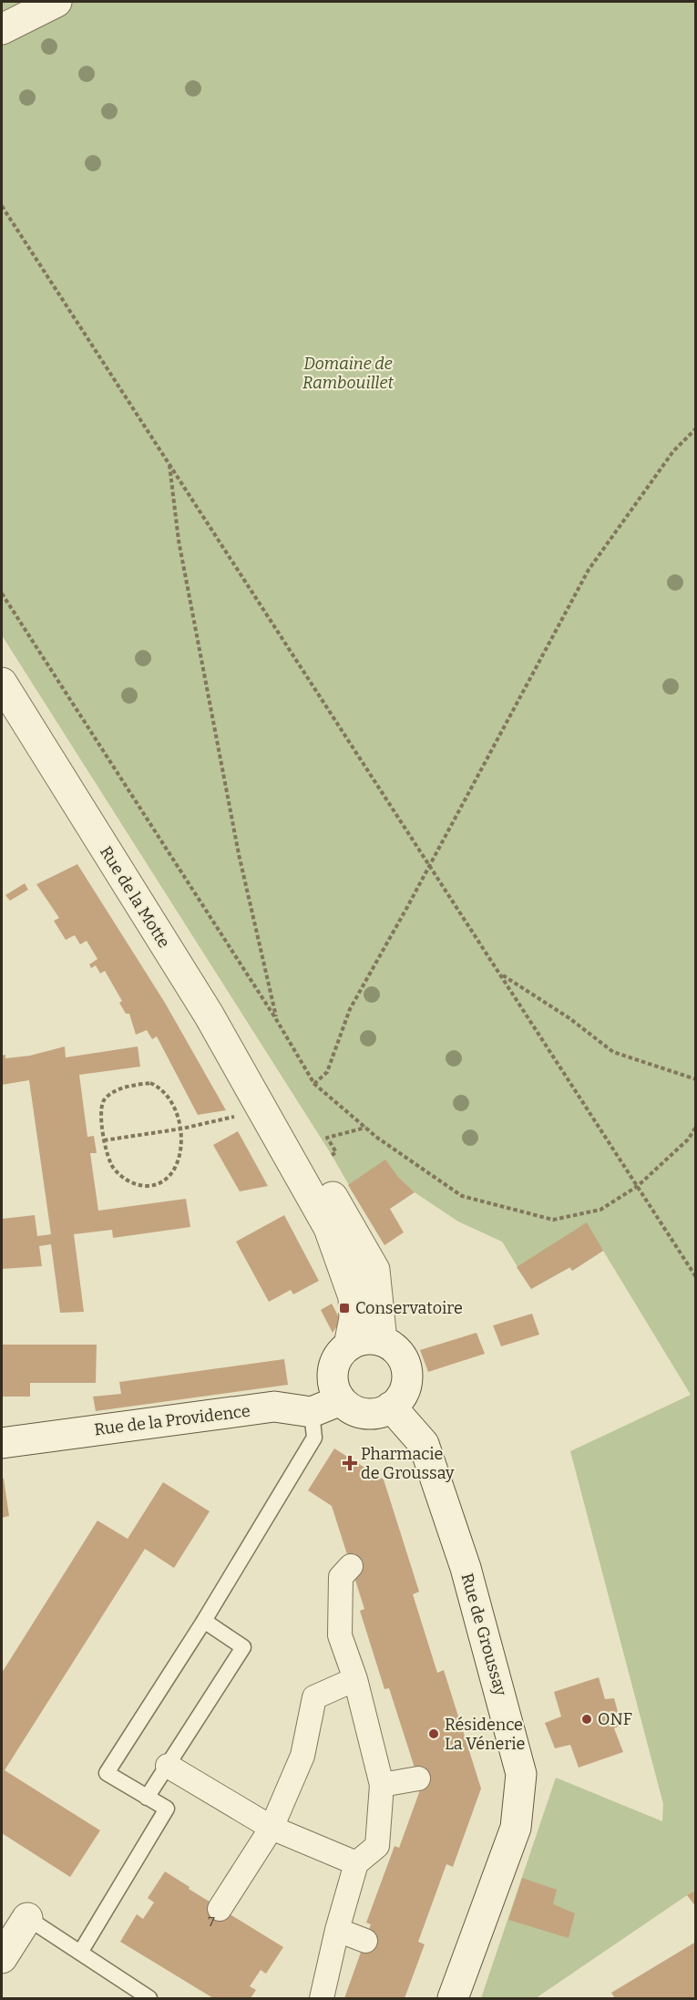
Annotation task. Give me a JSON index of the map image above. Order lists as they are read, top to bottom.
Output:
{
  "streets": {
    "main road": ["Rue de la Motte", "Rue de la Providence", "Rue de Groussay"]
  },
  "crossings": [
    ["Rue de la Motte", "Rue de Groussay"]
  ],
  "parks": ["Domaine de Rambouillet"],
  "places": {
    "transit": ["Conservatoire"],
    "health": ["Pharmacie de Groussay"],
    "other": ["ONF", "Résidence La Vénerie"]
  },
  "house_numbers": ["7"]
}
